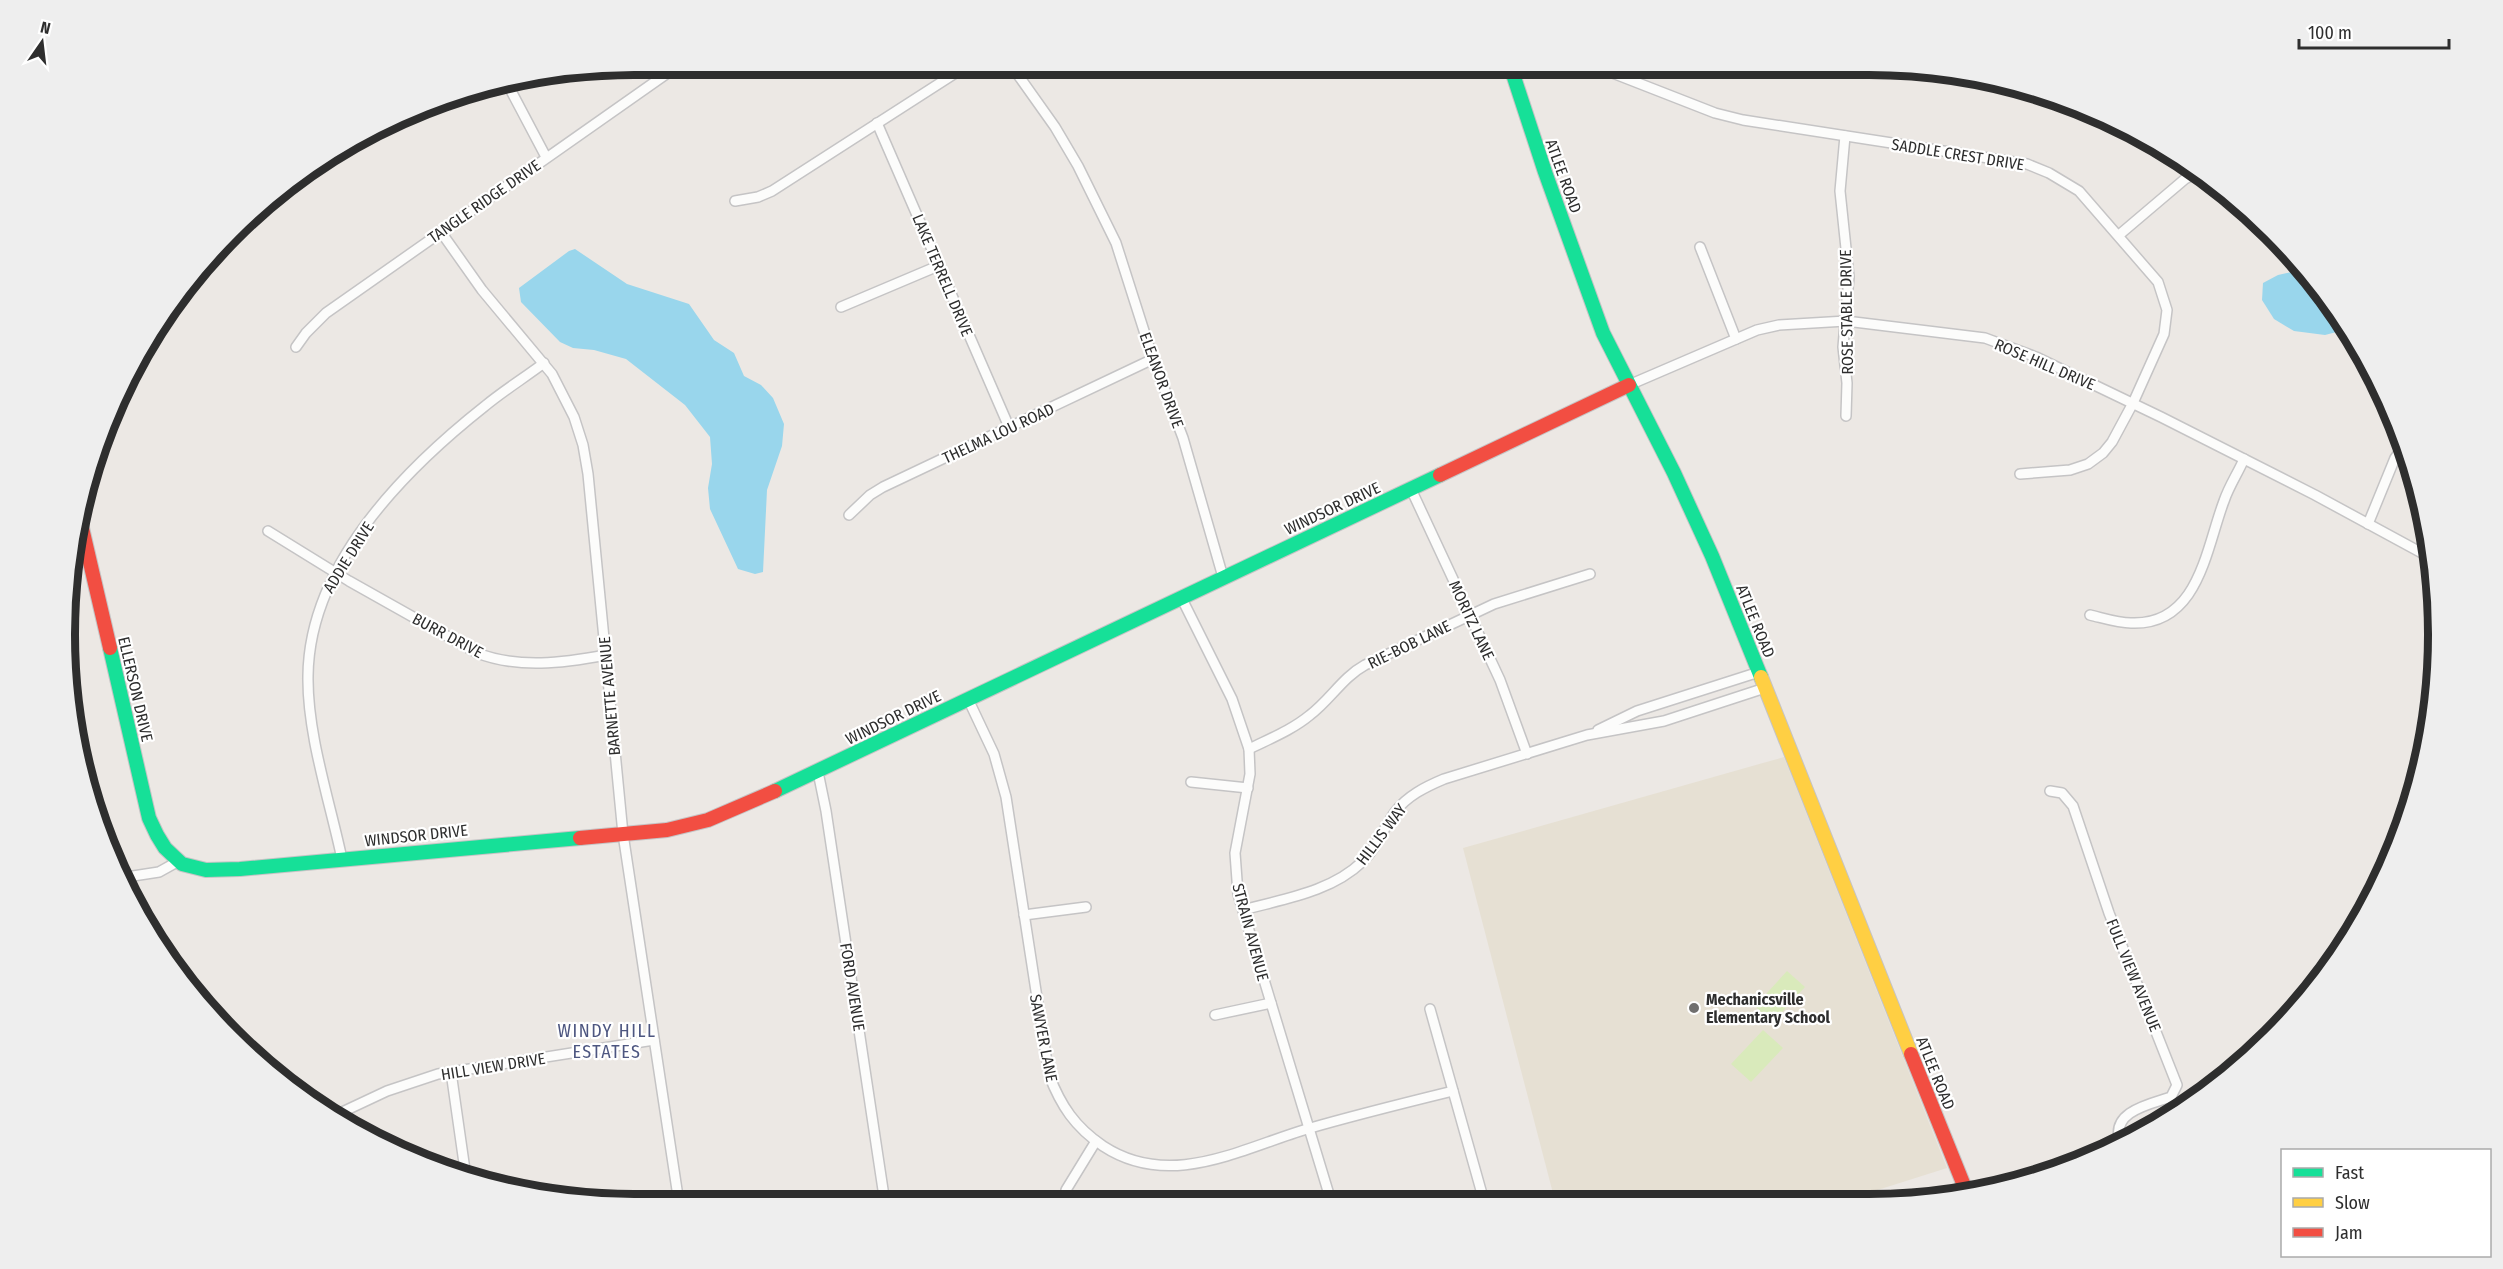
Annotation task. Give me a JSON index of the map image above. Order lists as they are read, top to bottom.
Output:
{
  "streets": {
    "street": [
      "SADDLE CREST DRIVE",
      "ATLEE ROAD",
      "TANGLE RIDGE DRIVE",
      "LAKE TERRELL DRIVE",
      "ROSE STABLE DRIVE",
      "ROSE HILL DRIVE",
      "ELEANOR DRIVE",
      "THELMA LOU ROAD",
      "WINDSOR DRIVE",
      "ADDIE DRIVE",
      "MORITZ LANE",
      "BURR DRIVE",
      "RIE-BOB LANE",
      "ELLERSON DRIVE",
      "BARNETTE AVENUE",
      "HILLIS WAY",
      "STRAIN AVENUE",
      "FULL VIEW AVENUE",
      "FORD AVENUE",
      "SAWYER LANE",
      "HILL VIEW DRIVE"
    ]
  },
  "crossings": [
    ["SADDLE CREST DRIVE", "ROSE STABLE DRIVE"],
    ["SADDLE CREST DRIVE", "ROSE HILL DRIVE"],
    ["ATLEE ROAD", "ROSE HILL DRIVE"],
    ["ATLEE ROAD", "WINDSOR DRIVE"],
    ["ATLEE ROAD", "HILLIS WAY"],
    ["TANGLE RIDGE DRIVE", "BARNETTE AVENUE"],
    ["LAKE TERRELL DRIVE", "THELMA LOU ROAD"],
    ["ROSE STABLE DRIVE", "ROSE HILL DRIVE"],
    ["ROSE HILL DRIVE", "WINDSOR DRIVE"],
    ["ELEANOR DRIVE", "THELMA LOU ROAD"],
    ["ELEANOR DRIVE", "WINDSOR DRIVE"],
    ["WINDSOR DRIVE", "ADDIE DRIVE"],
    ["WINDSOR DRIVE", "MORITZ LANE"],
    ["WINDSOR DRIVE", "ELLERSON DRIVE"],
    ["WINDSOR DRIVE", "BARNETTE AVENUE"],
    ["WINDSOR DRIVE", "STRAIN AVENUE"],
    ["WINDSOR DRIVE", "FORD AVENUE"],
    ["WINDSOR DRIVE", "SAWYER LANE"],
    ["ADDIE DRIVE", "BURR DRIVE"],
    ["ADDIE DRIVE", "BARNETTE AVENUE"],
    ["MORITZ LANE", "RIE-BOB LANE"],
    ["MORITZ LANE", "HILLIS WAY"],
    ["BURR DRIVE", "BARNETTE AVENUE"],
    ["RIE-BOB LANE", "STRAIN AVENUE"],
    ["BARNETTE AVENUE", "HILL VIEW DRIVE"],
    ["HILLIS WAY", "STRAIN AVENUE"],
    ["STRAIN AVENUE", "SAWYER LANE"]
  ],
  "districts": ["WINDY HILL ESTATES"],
  "places": ["Mechanicsville Elementary School"],
  "legend": ["Fast", "Slow", "Jam"],
  "scale_bar": "100 m",
  "north": "top"
}
